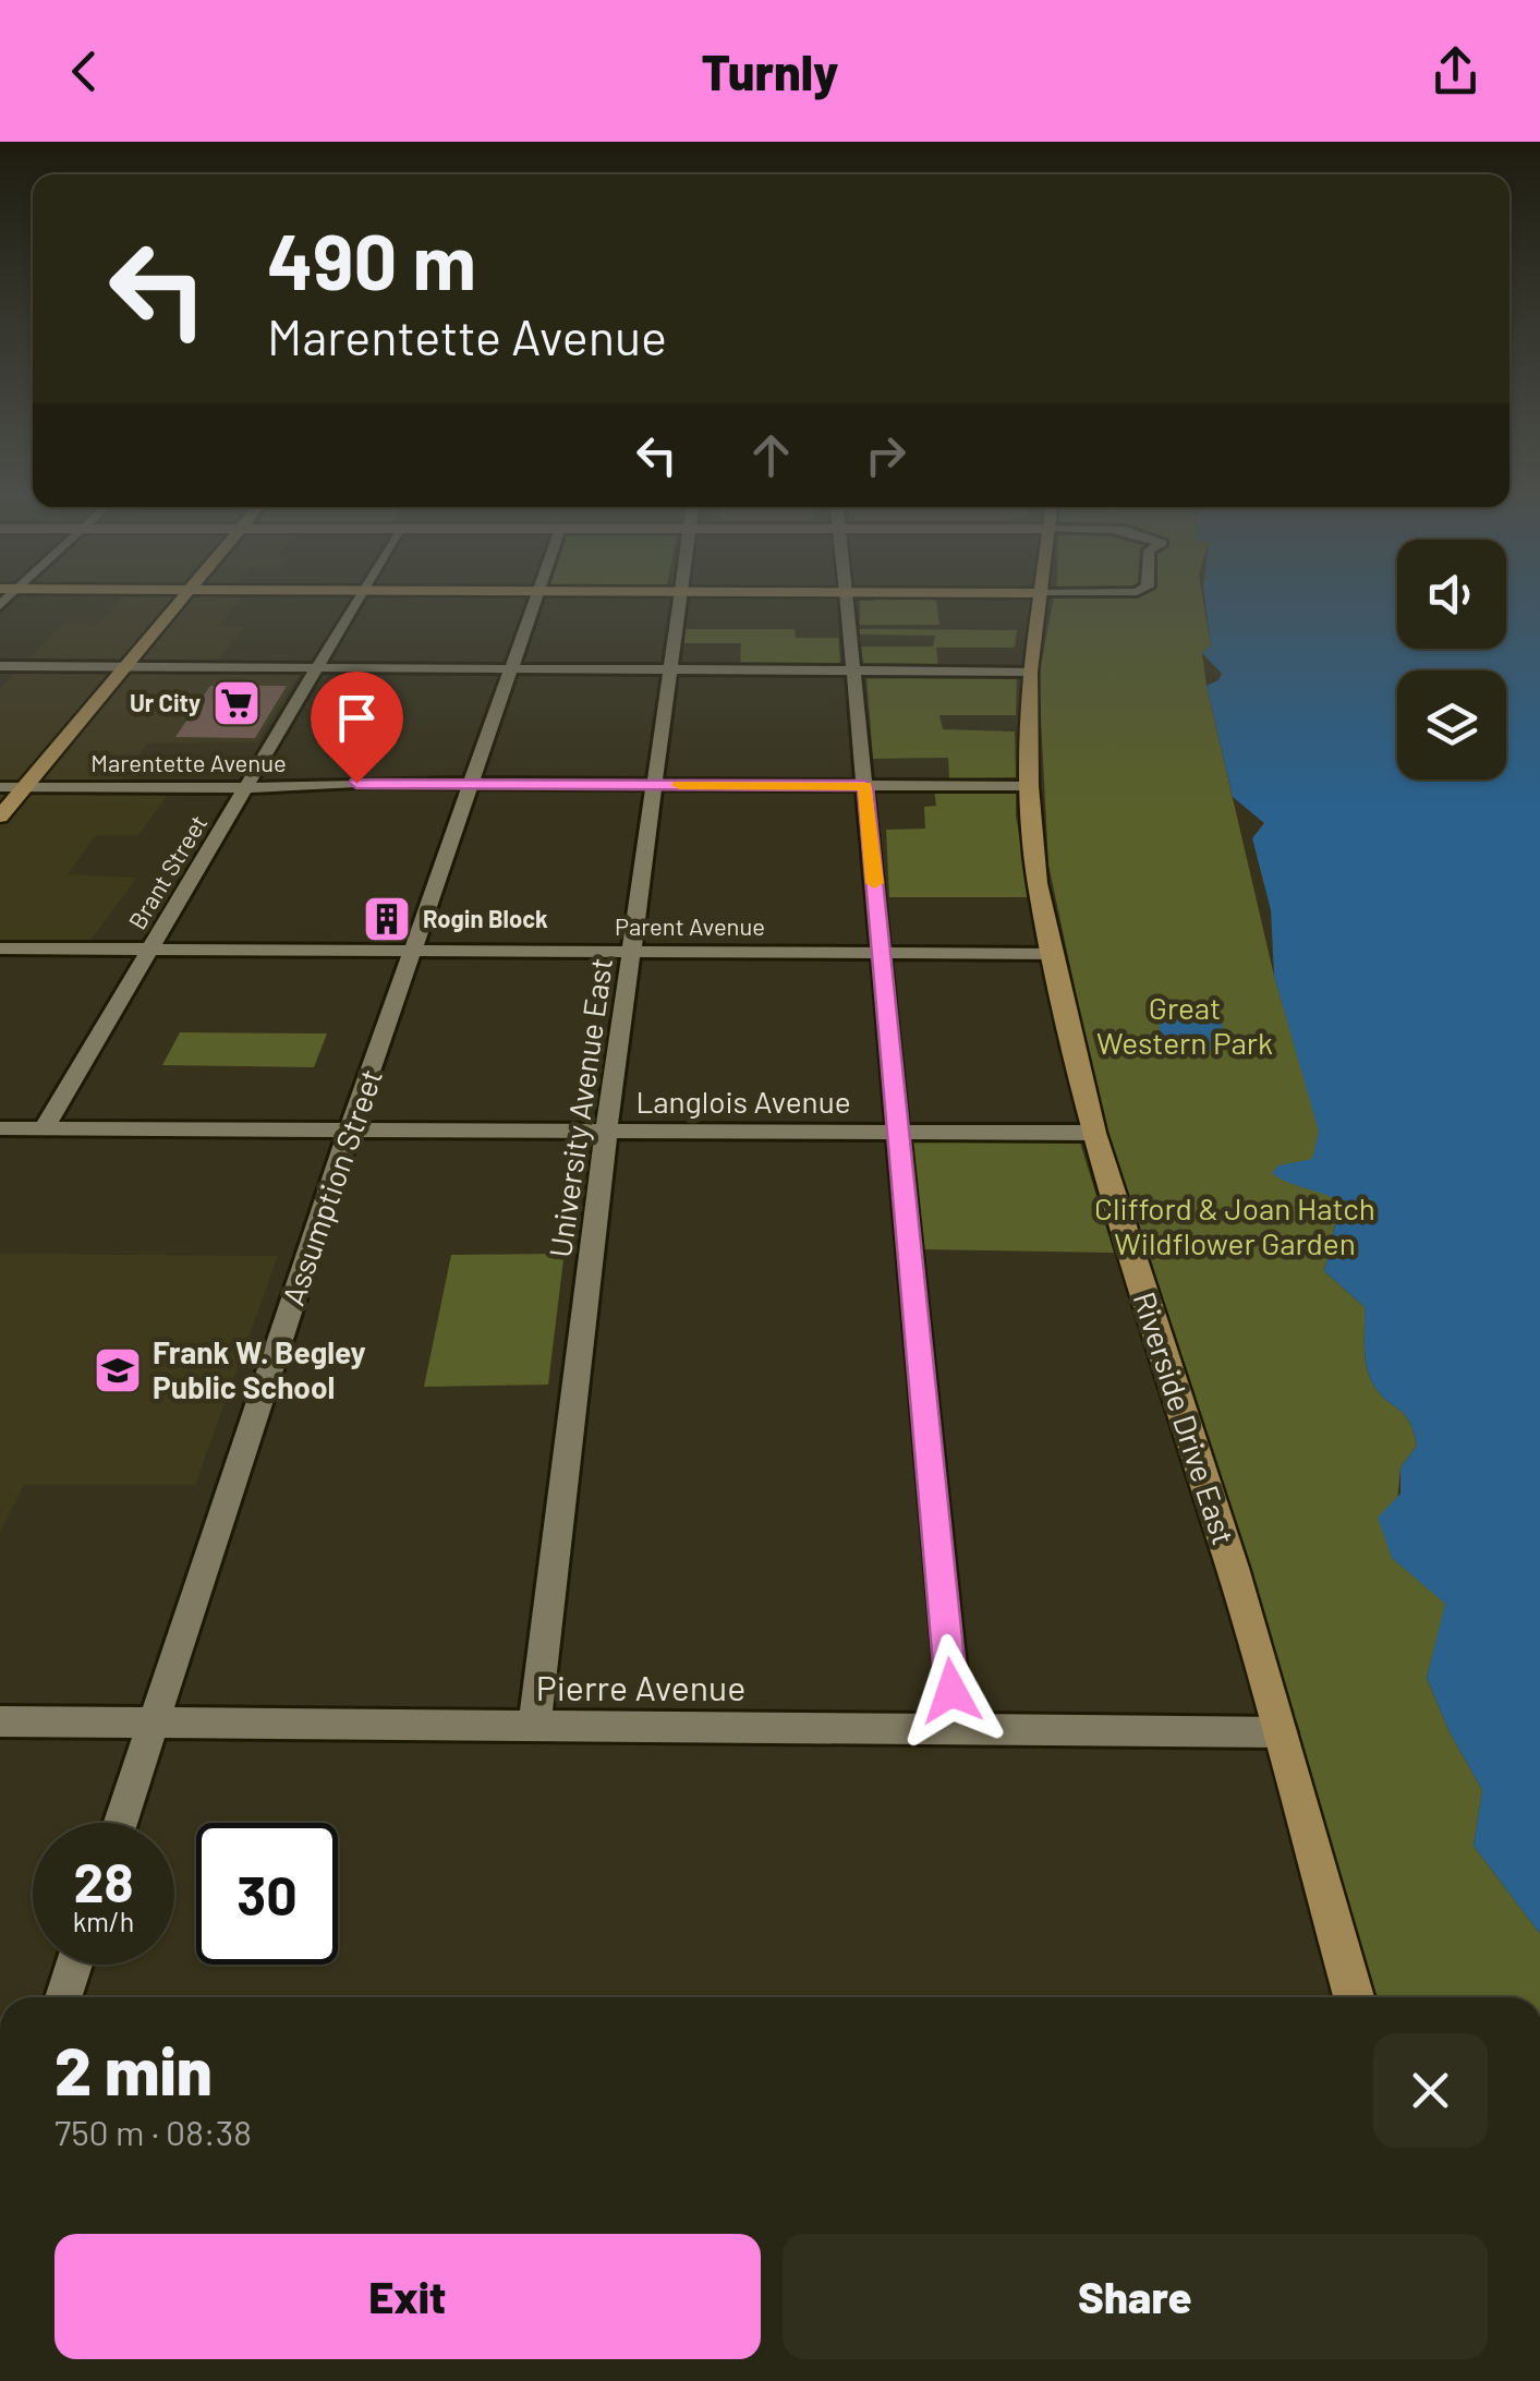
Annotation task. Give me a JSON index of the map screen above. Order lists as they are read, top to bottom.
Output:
{
  "streets": {
    "main road": ["Riverside Drive East"],
    "street": [
      "Marentette Avenue",
      "Brant Street",
      "Parent Avenue",
      "Langlois Avenue",
      "University Avenue East",
      "Assumption Street",
      "Pierre Avenue"
    ]
  },
  "crossings": [
    ["Marentette Avenue", "Brant Street"],
    ["Marentette Avenue", "University Avenue East"],
    ["Marentette Avenue", "Assumption Street"],
    ["Marentette Avenue", "Riverside Drive East"],
    ["Brant Street", "Parent Avenue"],
    ["Brant Street", "Langlois Avenue"],
    ["Parent Avenue", "University Avenue East"],
    ["Parent Avenue", "Assumption Street"],
    ["Parent Avenue", "Riverside Drive East"],
    ["Langlois Avenue", "University Avenue East"],
    ["Langlois Avenue", "Assumption Street"],
    ["Langlois Avenue", "Riverside Drive East"],
    ["University Avenue East", "Pierre Avenue"],
    ["Assumption Street", "Pierre Avenue"],
    ["Riverside Drive East", "Pierre Avenue"]
  ],
  "parks": ["Great Western Park", "Clifford & Joan Hatch Wildflower Garden"],
  "places": {
    "supermarket": ["Ur City"],
    "building": ["Rogin Block"],
    "school or university": ["Frank W. Begley Public School"]
  },
  "page": {
    "header": "Turnly",
    "turn": ["490 m", "Marentette Avenue"],
    "speed": "28 km/h",
    "limit": "30",
    "heading": ["2 min", "750 m · 08:38"],
    "buttons": ["Exit", "Share"]
  }
}
